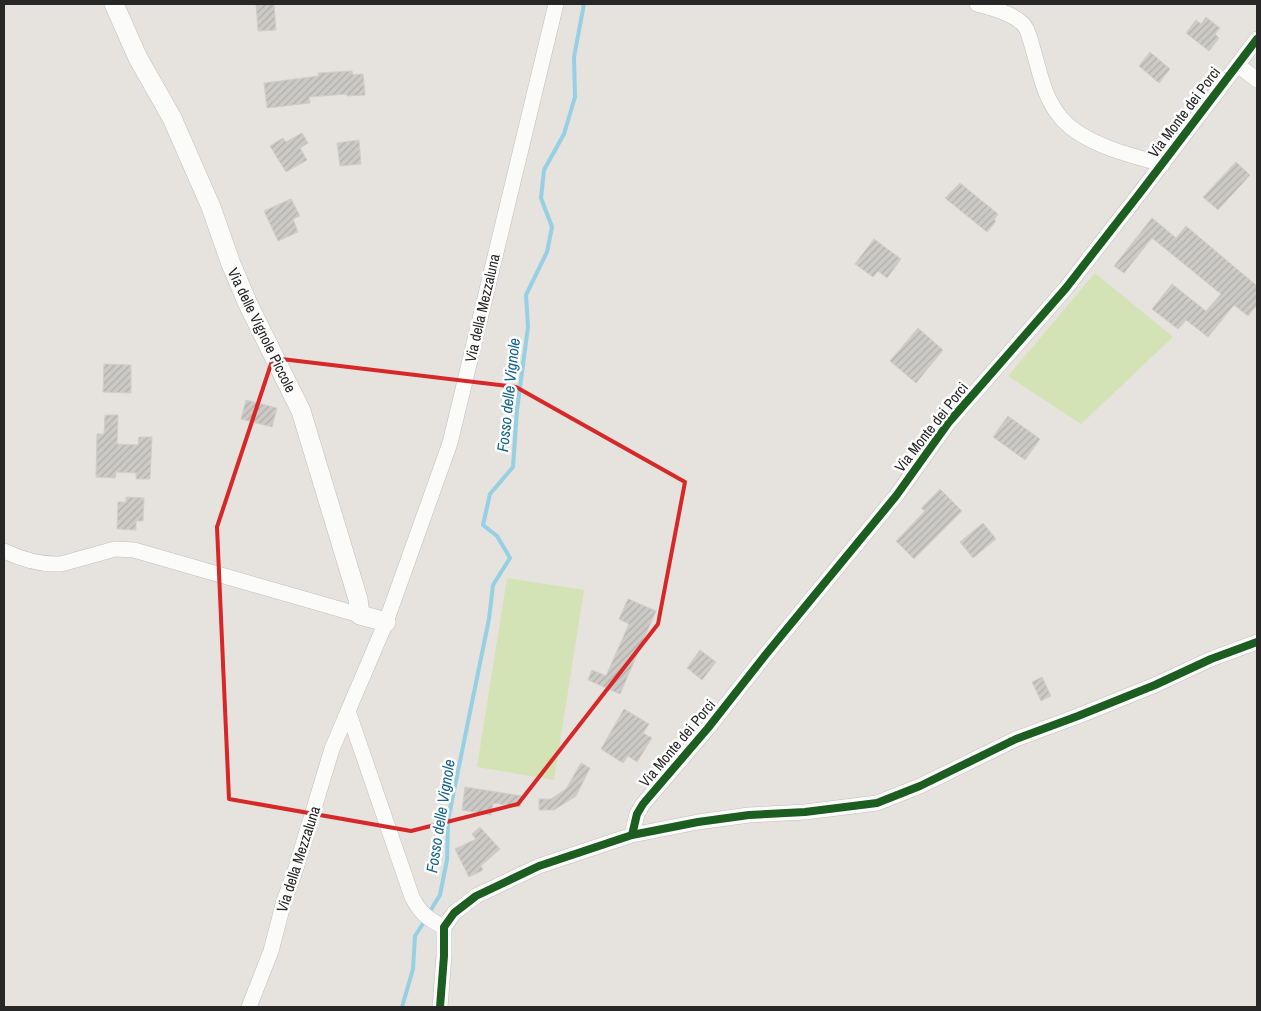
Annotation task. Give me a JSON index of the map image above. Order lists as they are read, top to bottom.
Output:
{
  "streets": {
    "street": ["Via Monte dei Porci", "Via della Mezzaluna", "Via delle Vignole Piccole"]
  },
  "water": ["Fosso delle Vignole"]
}
